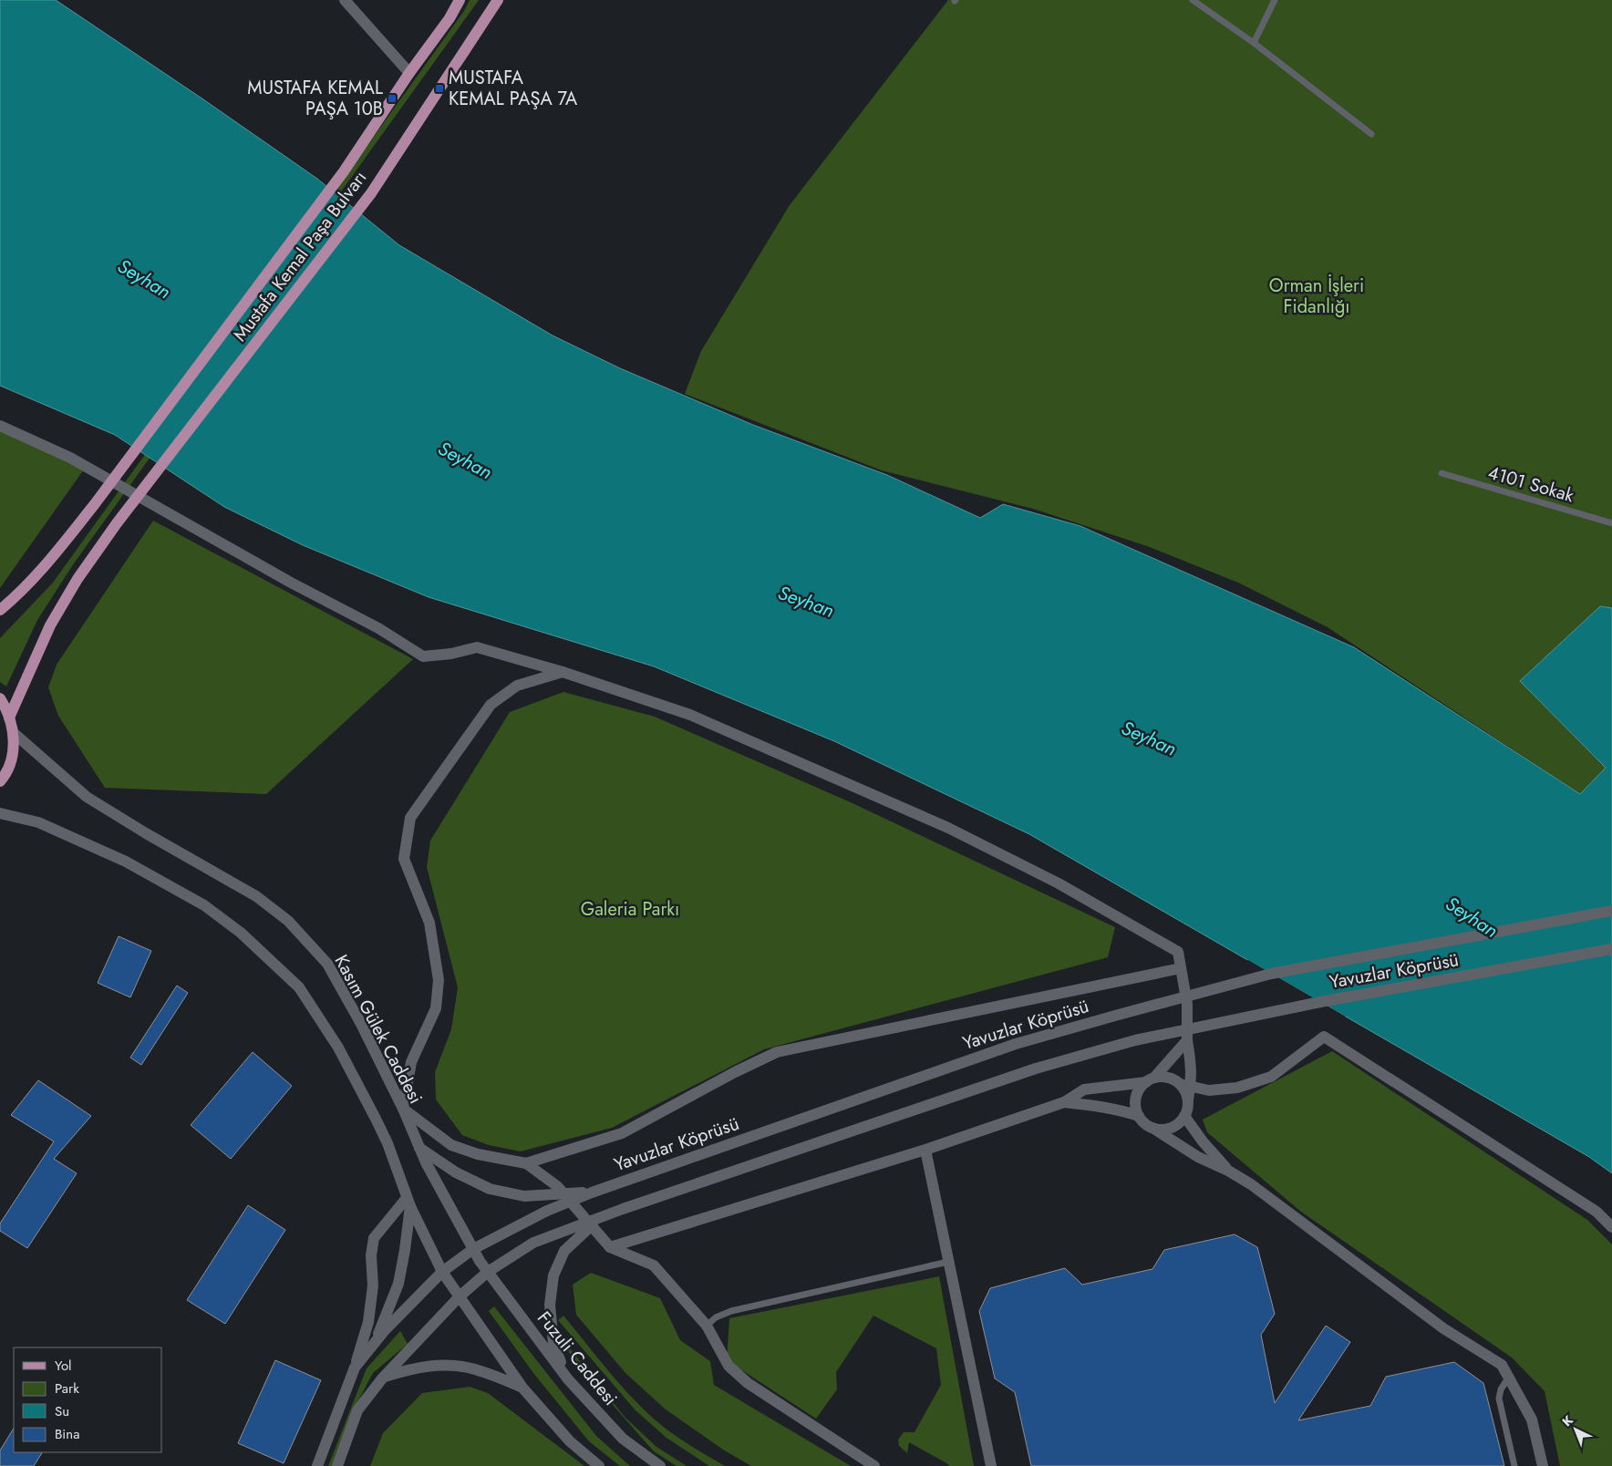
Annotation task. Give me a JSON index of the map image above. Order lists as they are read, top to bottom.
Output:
{
  "streets": {
    "main road": [
      "Mustafa Kemal Paşa Bulvarı",
      "Yavuzlar Köprüsü",
      "Kasım Gülek Caddesi",
      "Fuzuli Caddesi"
    ],
    "lane": ["4101 Sokak"]
  },
  "crossings": [
    ["Yavuzlar Köprüsü", "Kasım Gülek Caddesi"],
    ["Yavuzlar Köprüsü", "Fuzuli Caddesi"],
    ["Kasım Gülek Caddesi", "Fuzuli Caddesi"]
  ],
  "water": ["Seyhan"],
  "parks": ["Orman İşleri Fidanlığı", "Galeria Parkı"],
  "places": {
    "transit": ["MUSTAFA KEMAL PAŞA 7A", "MUSTAFA KEMAL PAŞA 10B"]
  },
  "legend": [
    "Yol",
    "Park",
    "Su",
    "Bina"
  ],
  "north": "top left"
}
